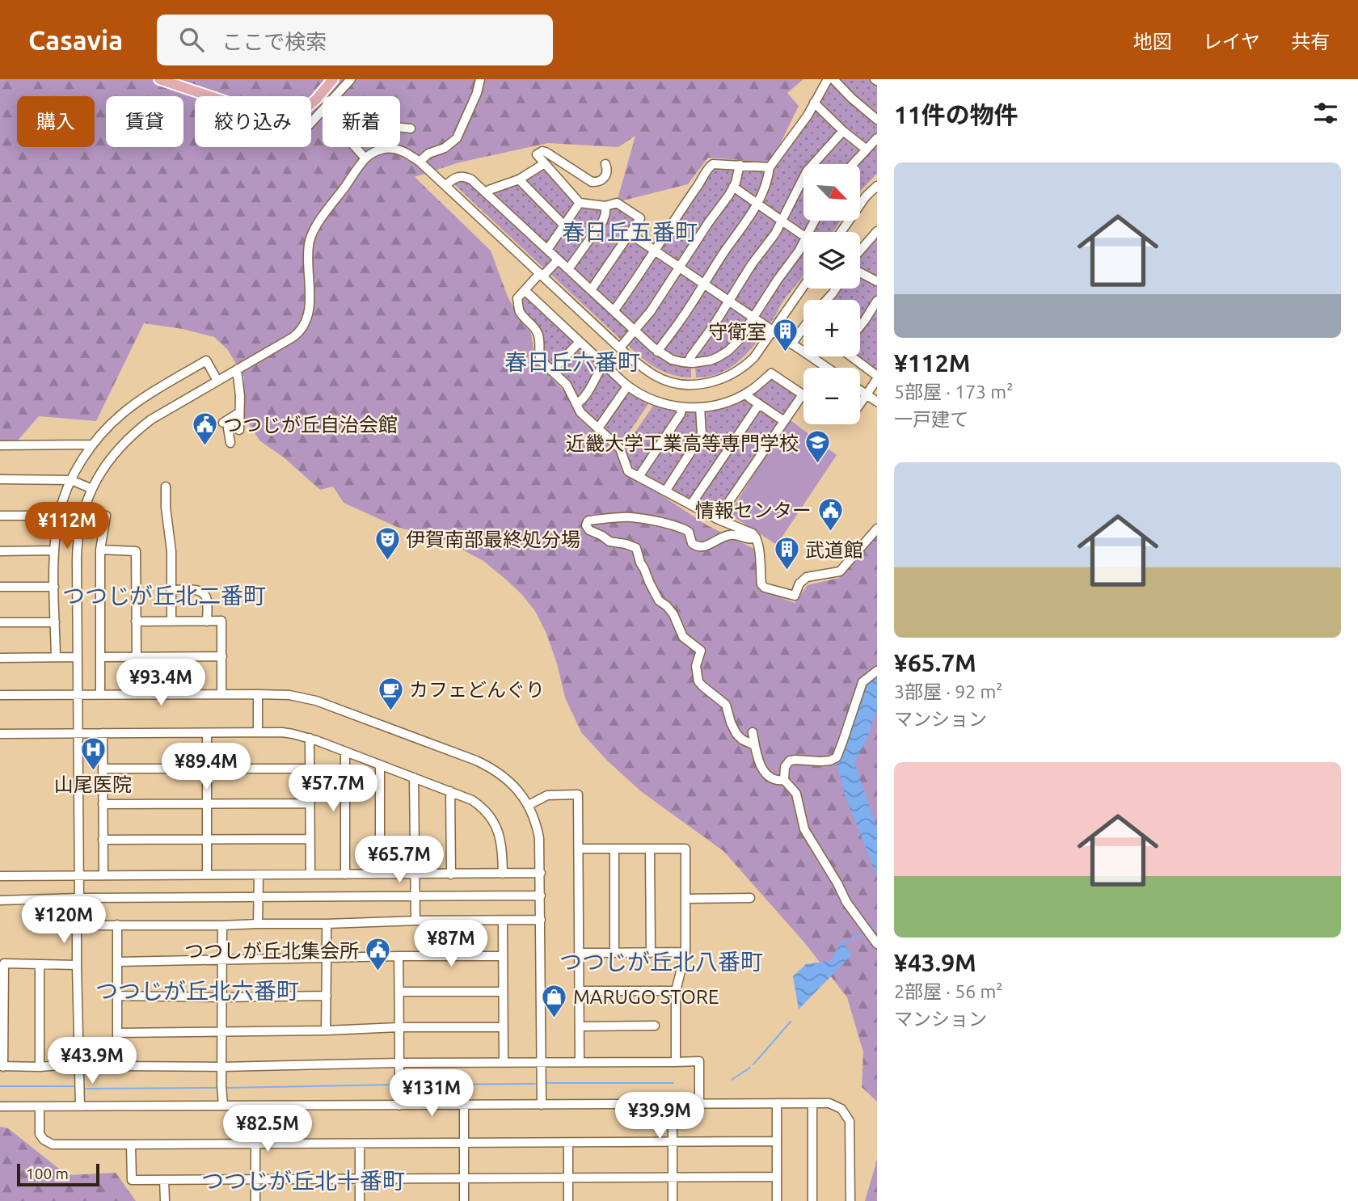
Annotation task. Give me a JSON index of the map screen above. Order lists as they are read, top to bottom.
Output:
{
  "districts": [
    "春日丘五番町",
    "春日丘六番町",
    "つつじが丘北二番町",
    "つつじが丘北八番町",
    "つつじが丘北六番町",
    "つつじが丘北十番町"
  ],
  "places": {
    "building": ["守衛室", "武道館"],
    "public building": ["つつじが丘自治会館", "情報センター", "つつしが丘北集会所"],
    "school or university": ["近畿大学工業高等専門学校"],
    "theatre": ["伊賀南部最終処分場"],
    "cafe": ["カフェどんぐり"],
    "hospital": ["山尾医院"],
    "shop": ["MARUGO STORE"]
  },
  "scale_bar": "100 m",
  "north": "bottom right",
  "page": {
    "header": "Casavia",
    "search": "ここで検索",
    "nav": ["地図", "レイヤ", "共有"],
    "heading": "11件の物件",
    "chip": [
      "購入",
      "賃貸",
      "絞り込み",
      "新着"
    ],
    "list": [
      {
        "name": "¥112M",
        "note": "5部屋 · 173 m² · 一戸建て"
      },
      {
        "name": "¥65.7M",
        "note": "3部屋 · 92 m² · マンション"
      },
      {
        "name": "¥43.9M",
        "note": "2部屋 · 56 m² · マンション"
      }
    ],
    "map_buttons": ["+", "−"],
    "price": [
      "¥112M",
      "¥93.4M",
      "¥89.4M",
      "¥57.7M",
      "¥65.7M",
      "¥120M",
      "¥87M",
      "¥43.9M",
      "¥131M",
      "¥39.9M",
      "¥82.5M"
    ],
    "scale": "100 m"
  }
}
